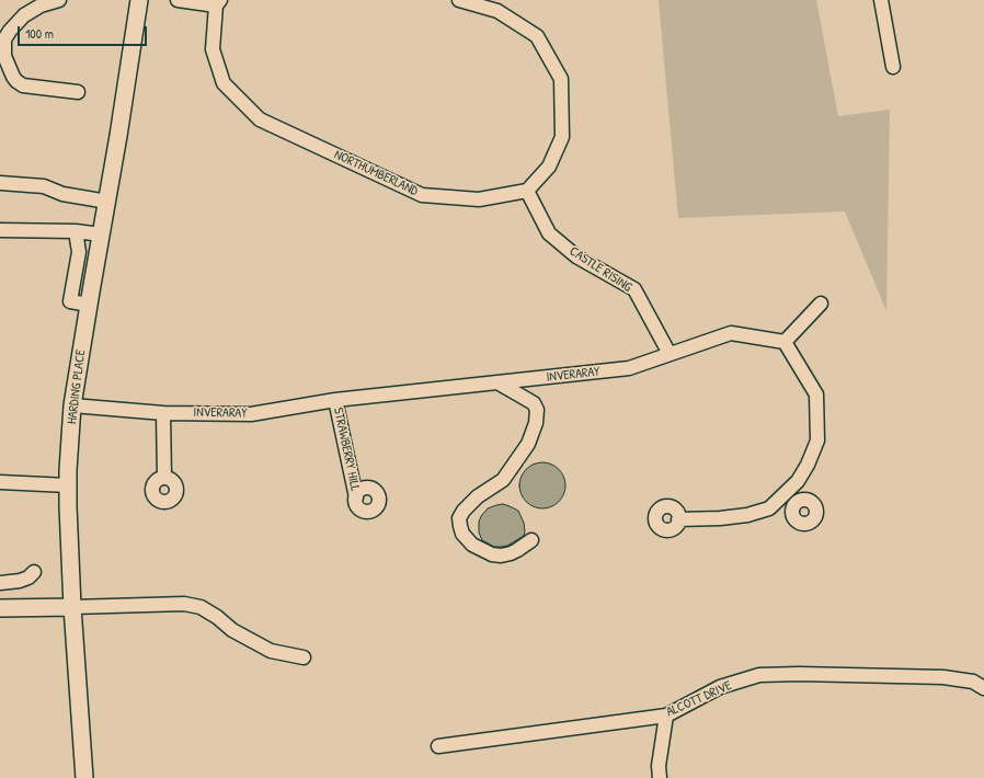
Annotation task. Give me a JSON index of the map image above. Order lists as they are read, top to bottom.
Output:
{
  "streets": {
    "main road": ["HARDING PLACE"],
    "street": [
      "NORTHUMBERLAND",
      "CASTLE RISING",
      "INVERARAY",
      "STRAWBERRY HILL",
      "ALCOTT DRIVE"
    ]
  },
  "crossings": [
    ["NORTHUMBERLAND", "CASTLE RISING"],
    ["CASTLE RISING", "INVERARAY"],
    ["INVERARAY", "HARDING PLACE"],
    ["INVERARAY", "STRAWBERRY HILL"]
  ],
  "scale_bar": "100 m"
}
